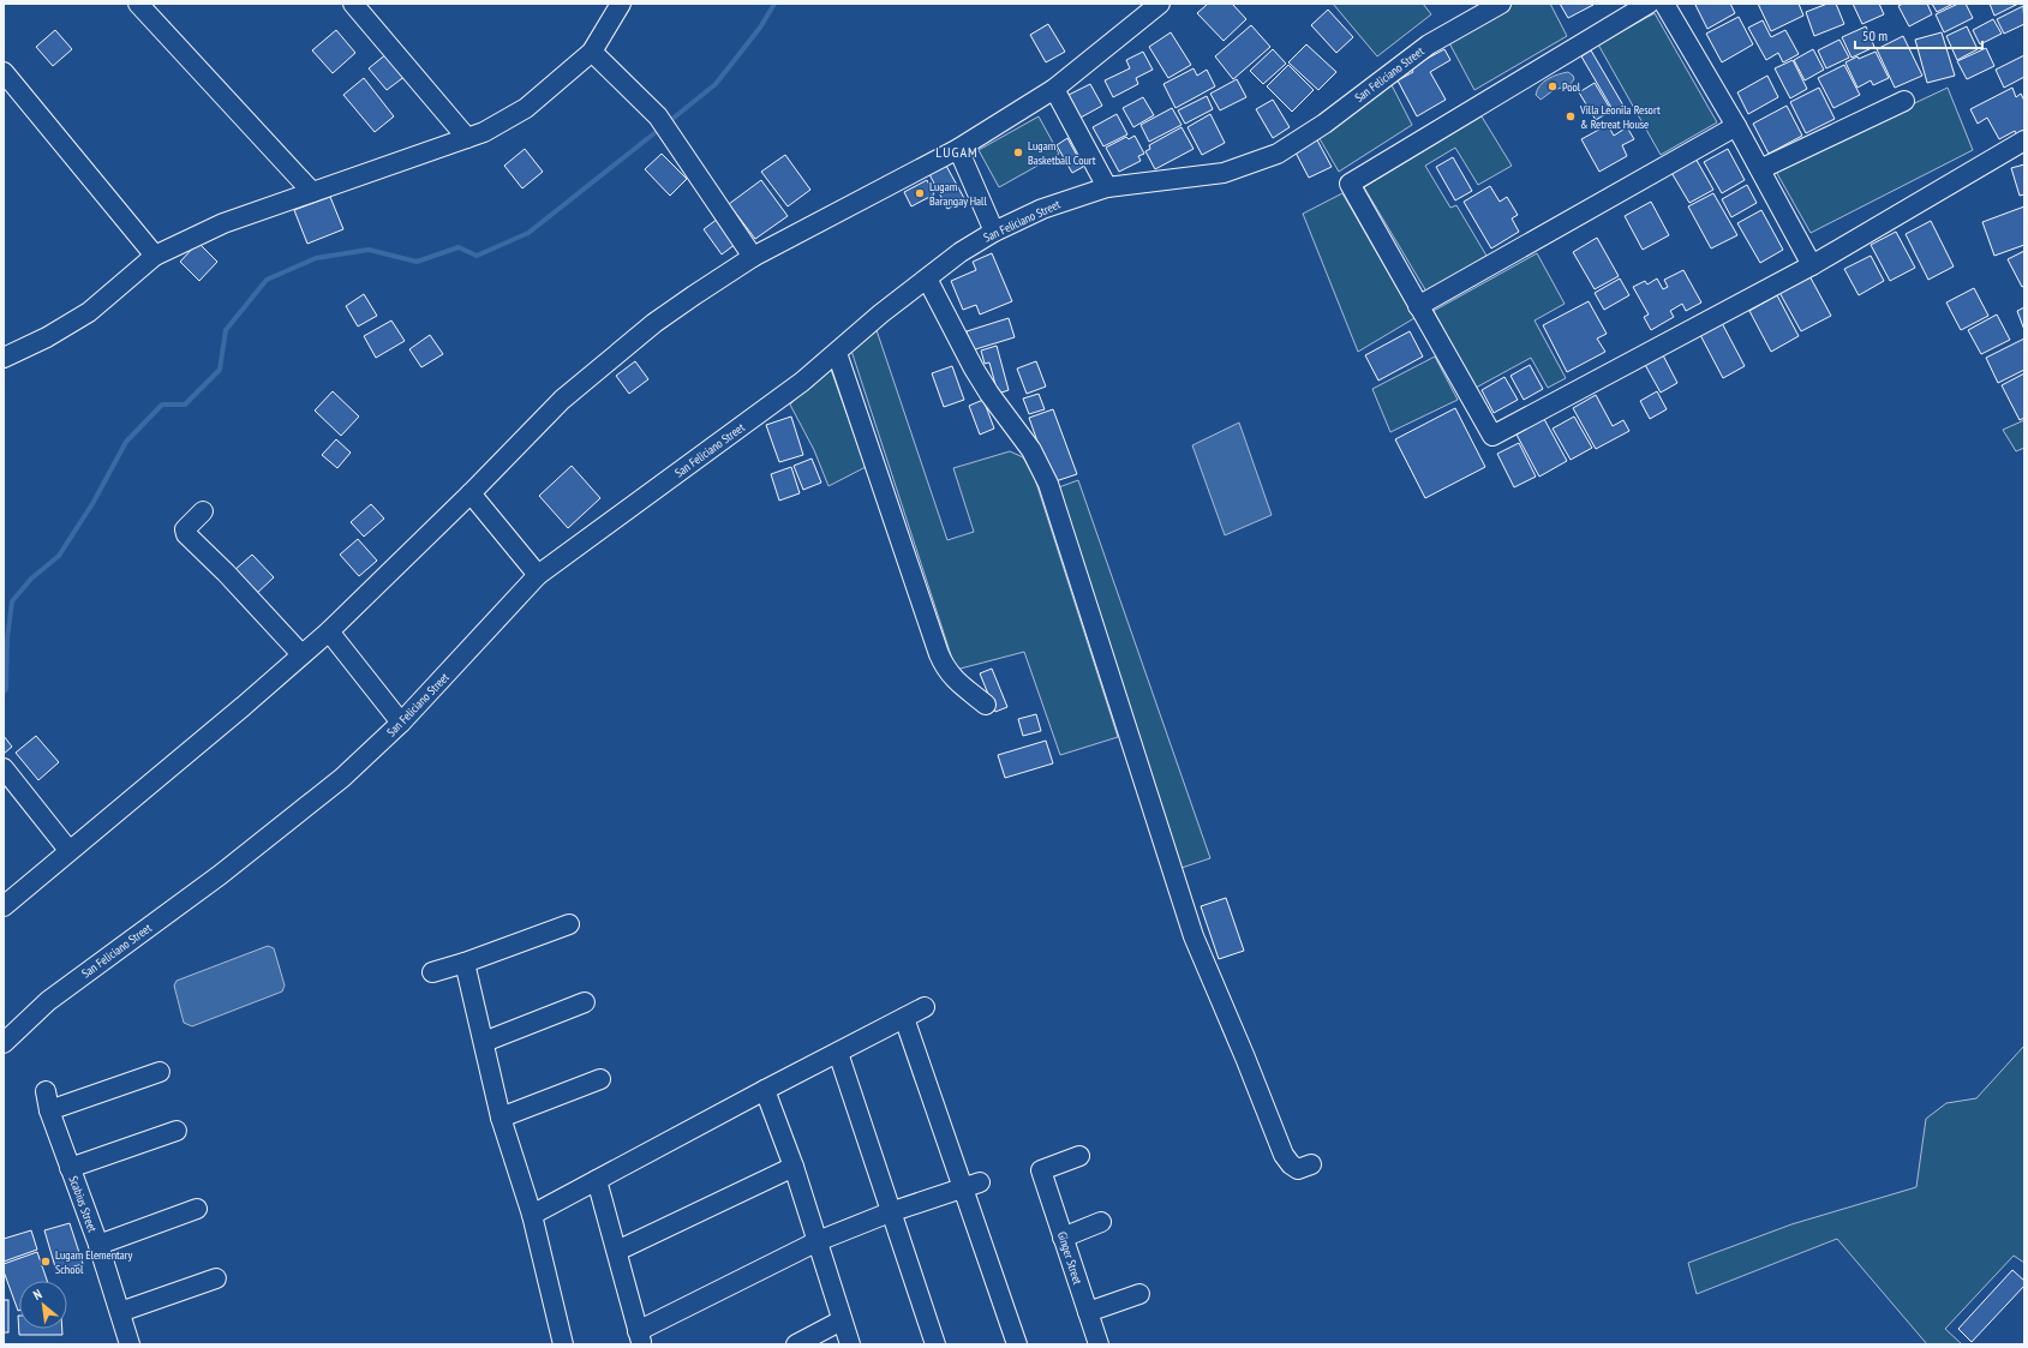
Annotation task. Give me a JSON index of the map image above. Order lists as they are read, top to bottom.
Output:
{
  "streets": {
    "street": ["San Feliciano Street", "Scabius Street", "Ginger Street"]
  },
  "districts": ["LUGAM"],
  "places": [
    "Pool",
    "Villa Leonila Resort & Retreat House",
    "Lugam Basketball Court",
    "Lugam Barangay Hall",
    "Lugam Elementary School"
  ],
  "scale_bar": "50 m",
  "north": "top left"
}
